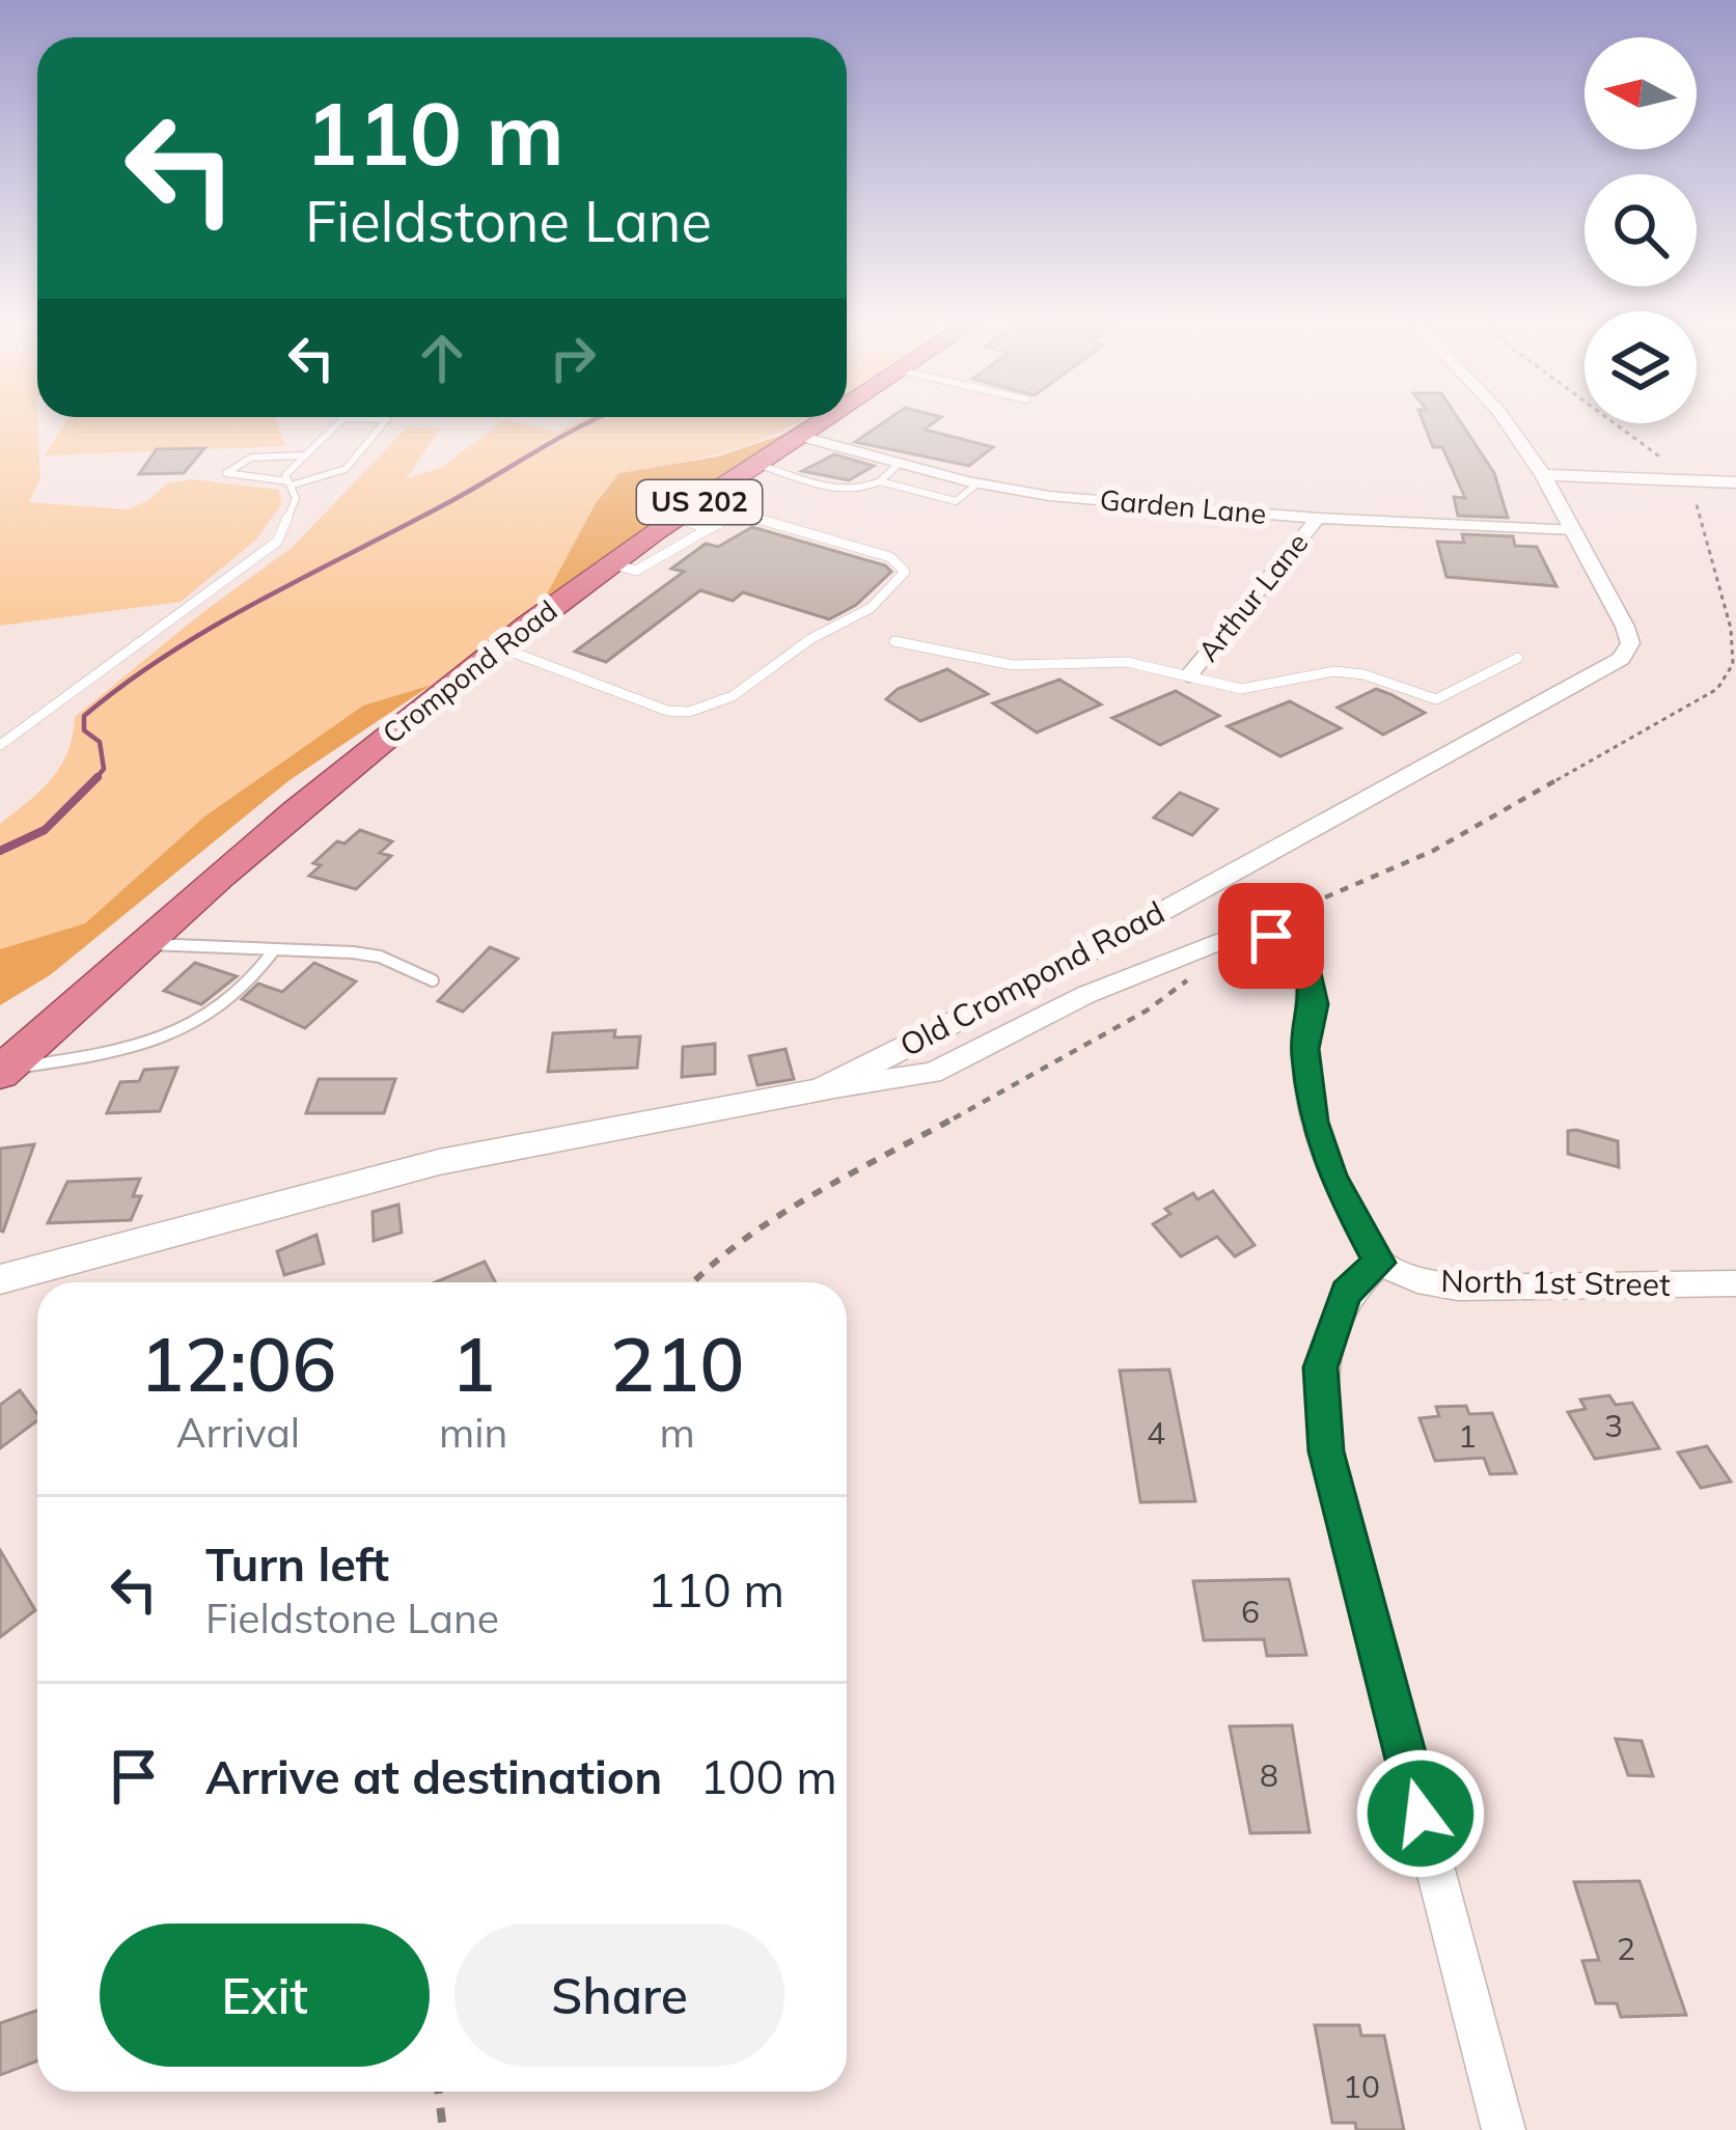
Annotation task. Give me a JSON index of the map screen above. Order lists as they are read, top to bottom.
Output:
{
  "streets": {
    "highway": ["US 202", "Crompond Road"],
    "street": [
      "Garden Lane",
      "Arthur Lane",
      "Old Crompond Road",
      "North 1st Street"
    ]
  },
  "crossings": [
    ["Garden Lane", "Arthur Lane"],
    ["Garden Lane", "Crompond Road"],
    ["Garden Lane", "Old Crompond Road"]
  ],
  "house_numbers": [
    "3",
    "4",
    "1",
    "6",
    "8",
    "2",
    "10"
  ],
  "north": "left",
  "page": {
    "turn": ["110 m", "Fieldstone Lane"],
    "eta": [
      "12:06",
      "Arrival",
      "1",
      "min",
      "210",
      "m"
    ],
    "list": [
      {
        "name": "Turn left",
        "note": "Fieldstone Lane",
        "value": "110 m"
      },
      {
        "name": "Arrive at destination",
        "value": "100 m"
      }
    ],
    "buttons": ["Exit", "Share"]
  }
}
